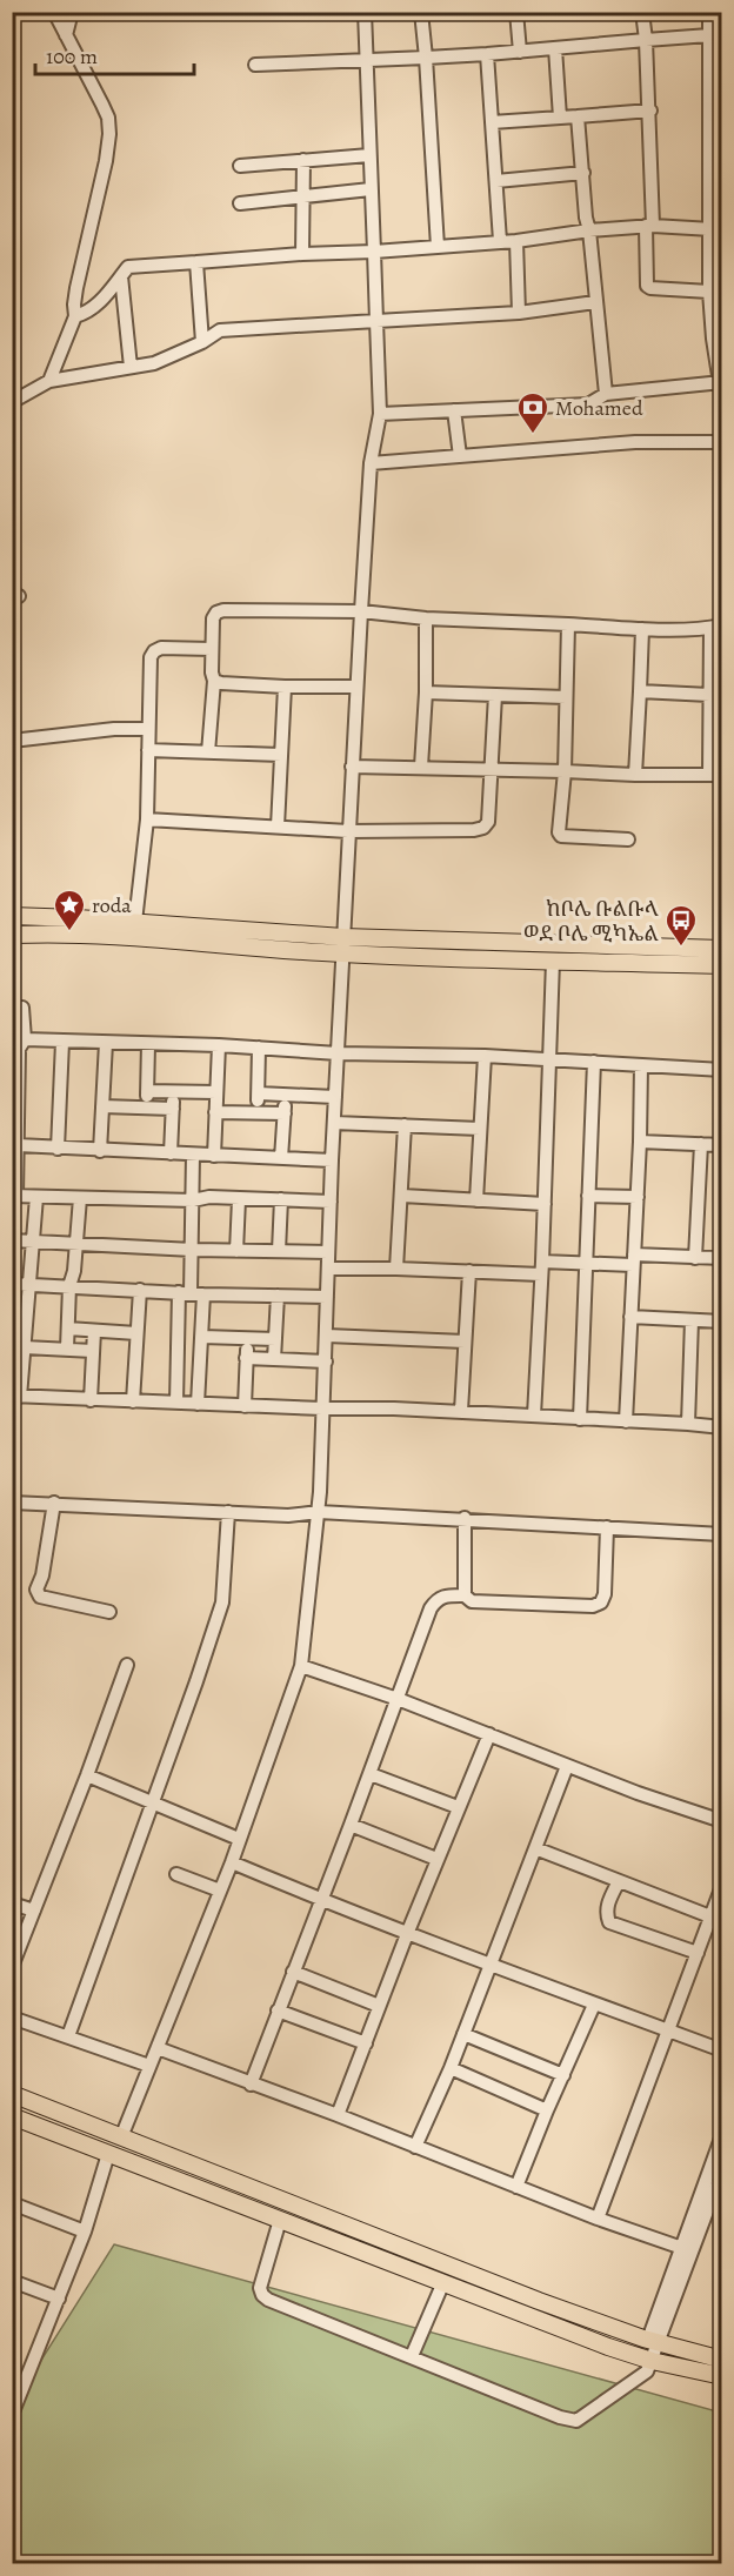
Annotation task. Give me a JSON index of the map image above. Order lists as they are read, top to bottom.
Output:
{
  "places": {
    "bank": ["Mohamed"],
    "place": ["roda"],
    "bus stop": ["ከቦሌ ቡልቡላ ወደ ቦሌ ሚካኤል"]
  },
  "scale_bar": "100 m"
}
